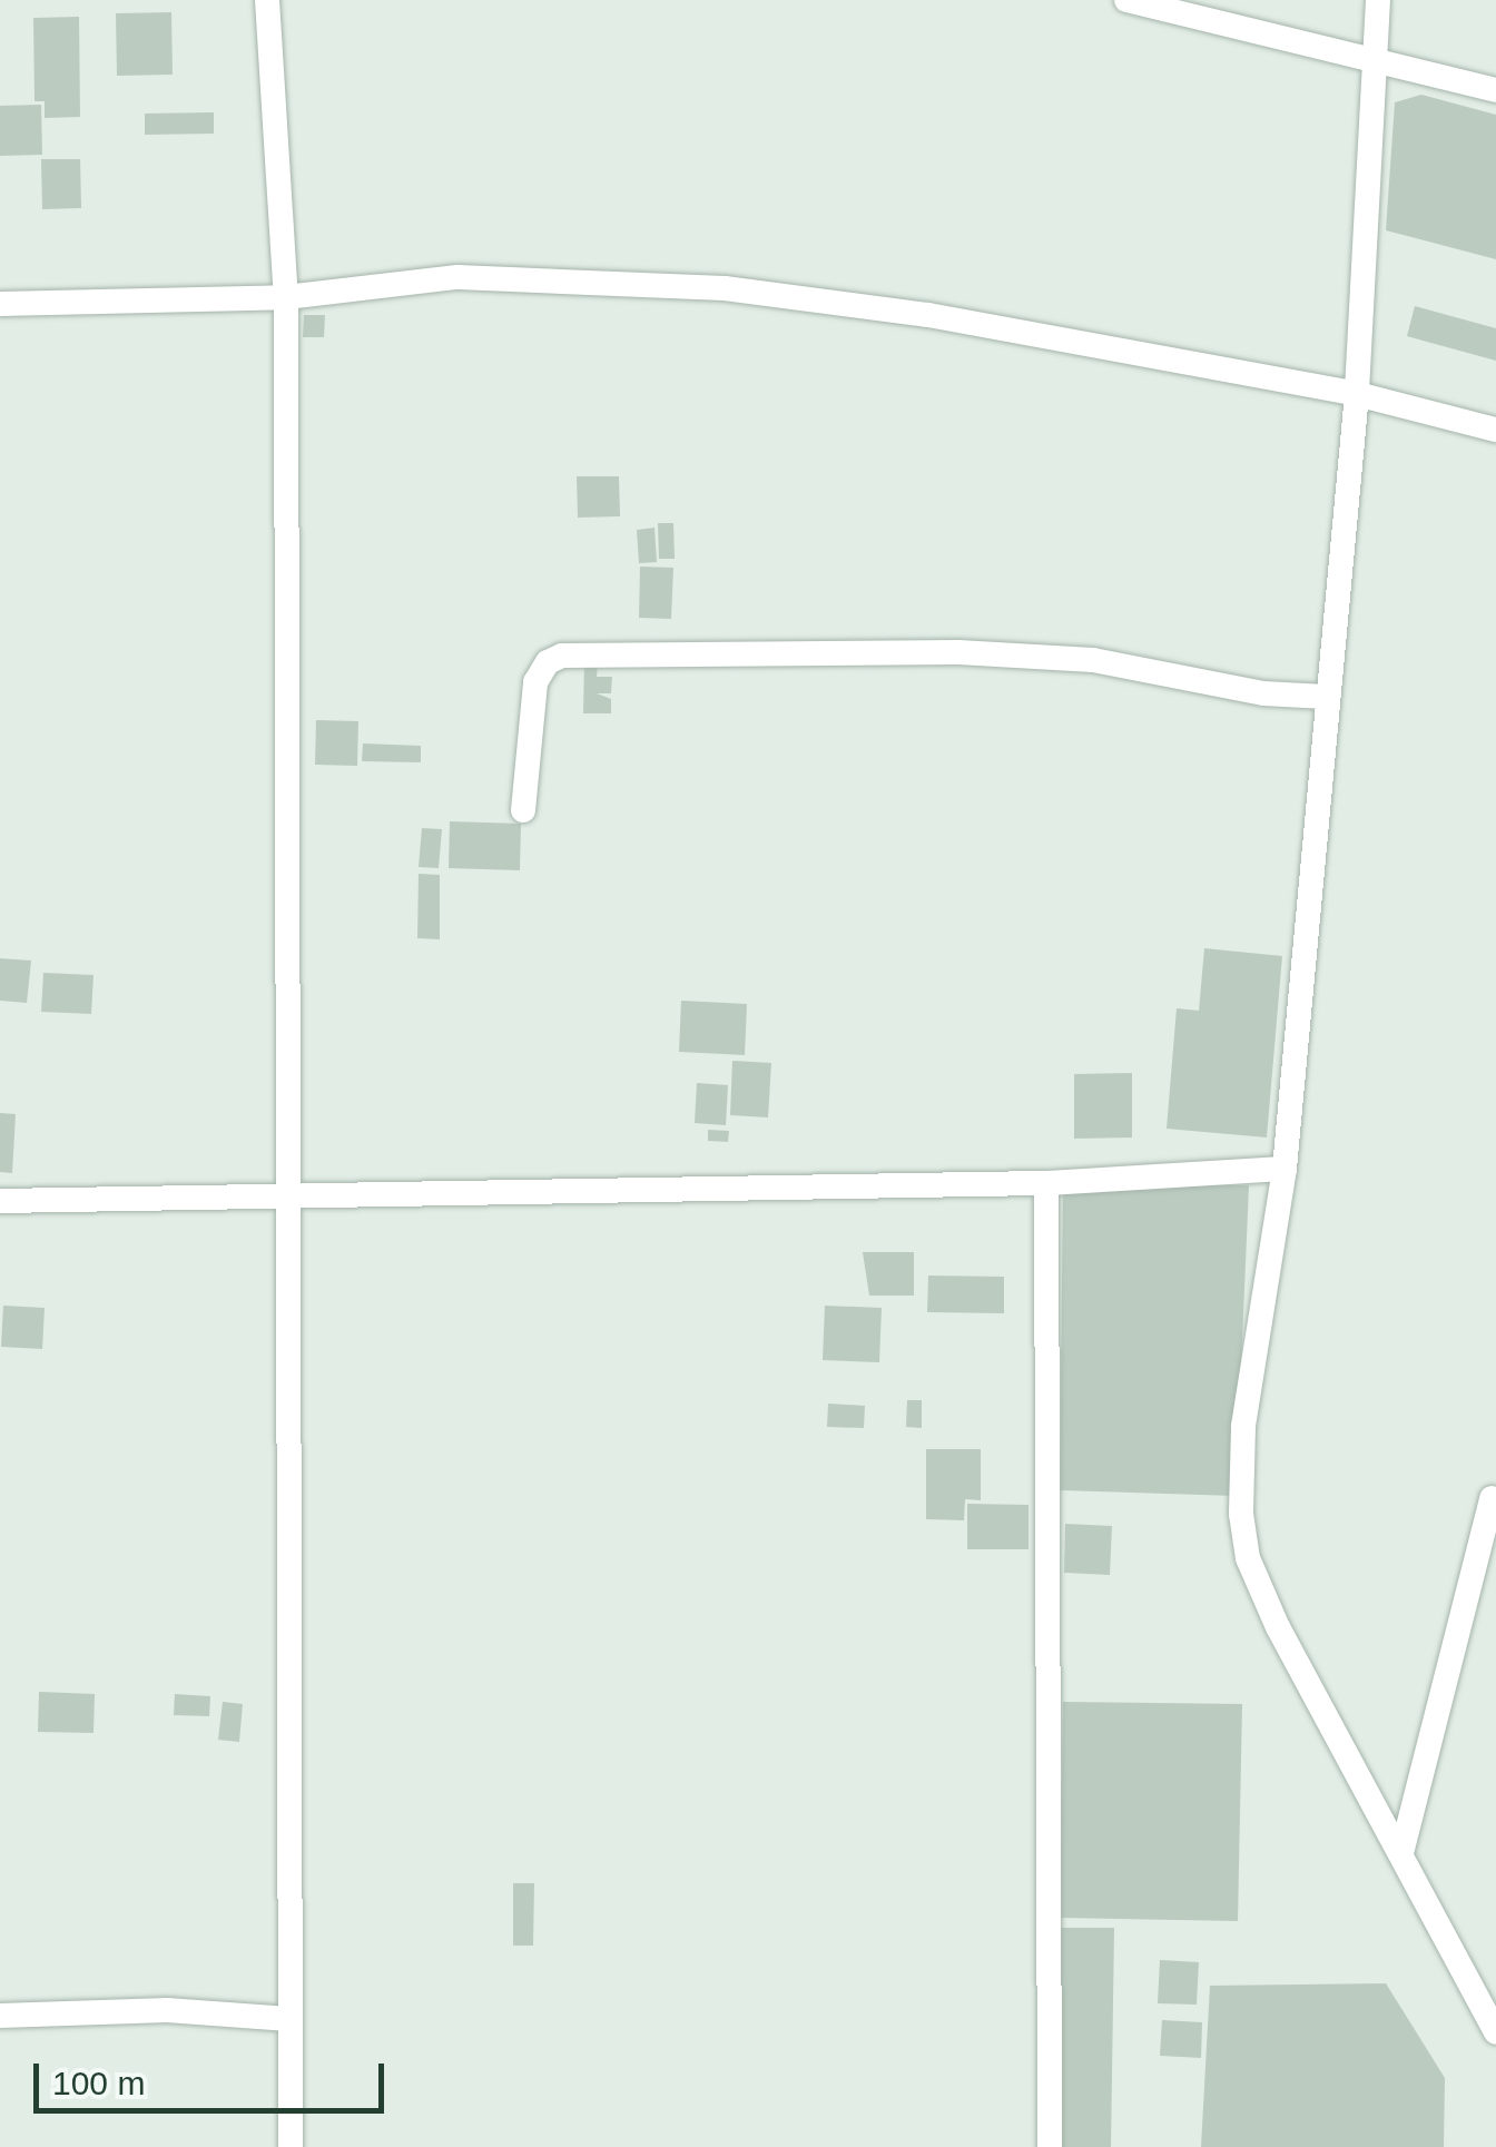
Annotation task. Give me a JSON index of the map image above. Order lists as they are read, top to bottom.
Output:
{
  "scale_bar": "100 m"
}
